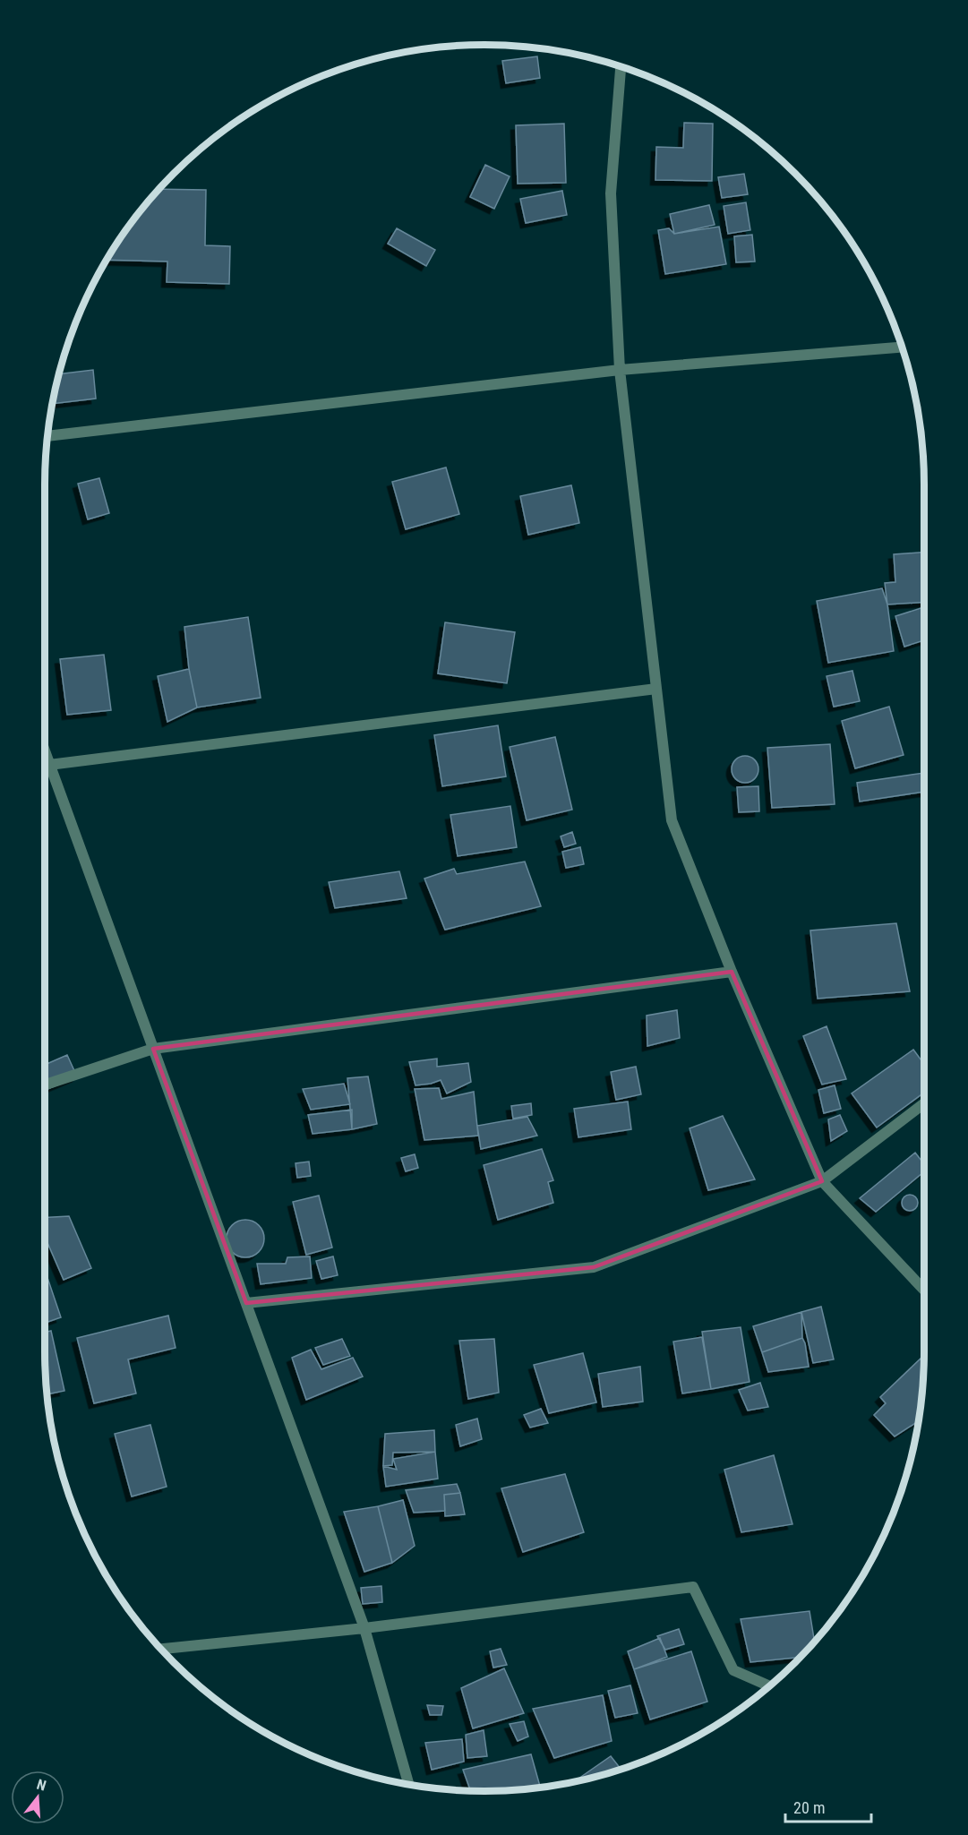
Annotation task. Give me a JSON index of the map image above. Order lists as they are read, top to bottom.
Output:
{
  "scale_bar": "20 m",
  "north": "top"
}
